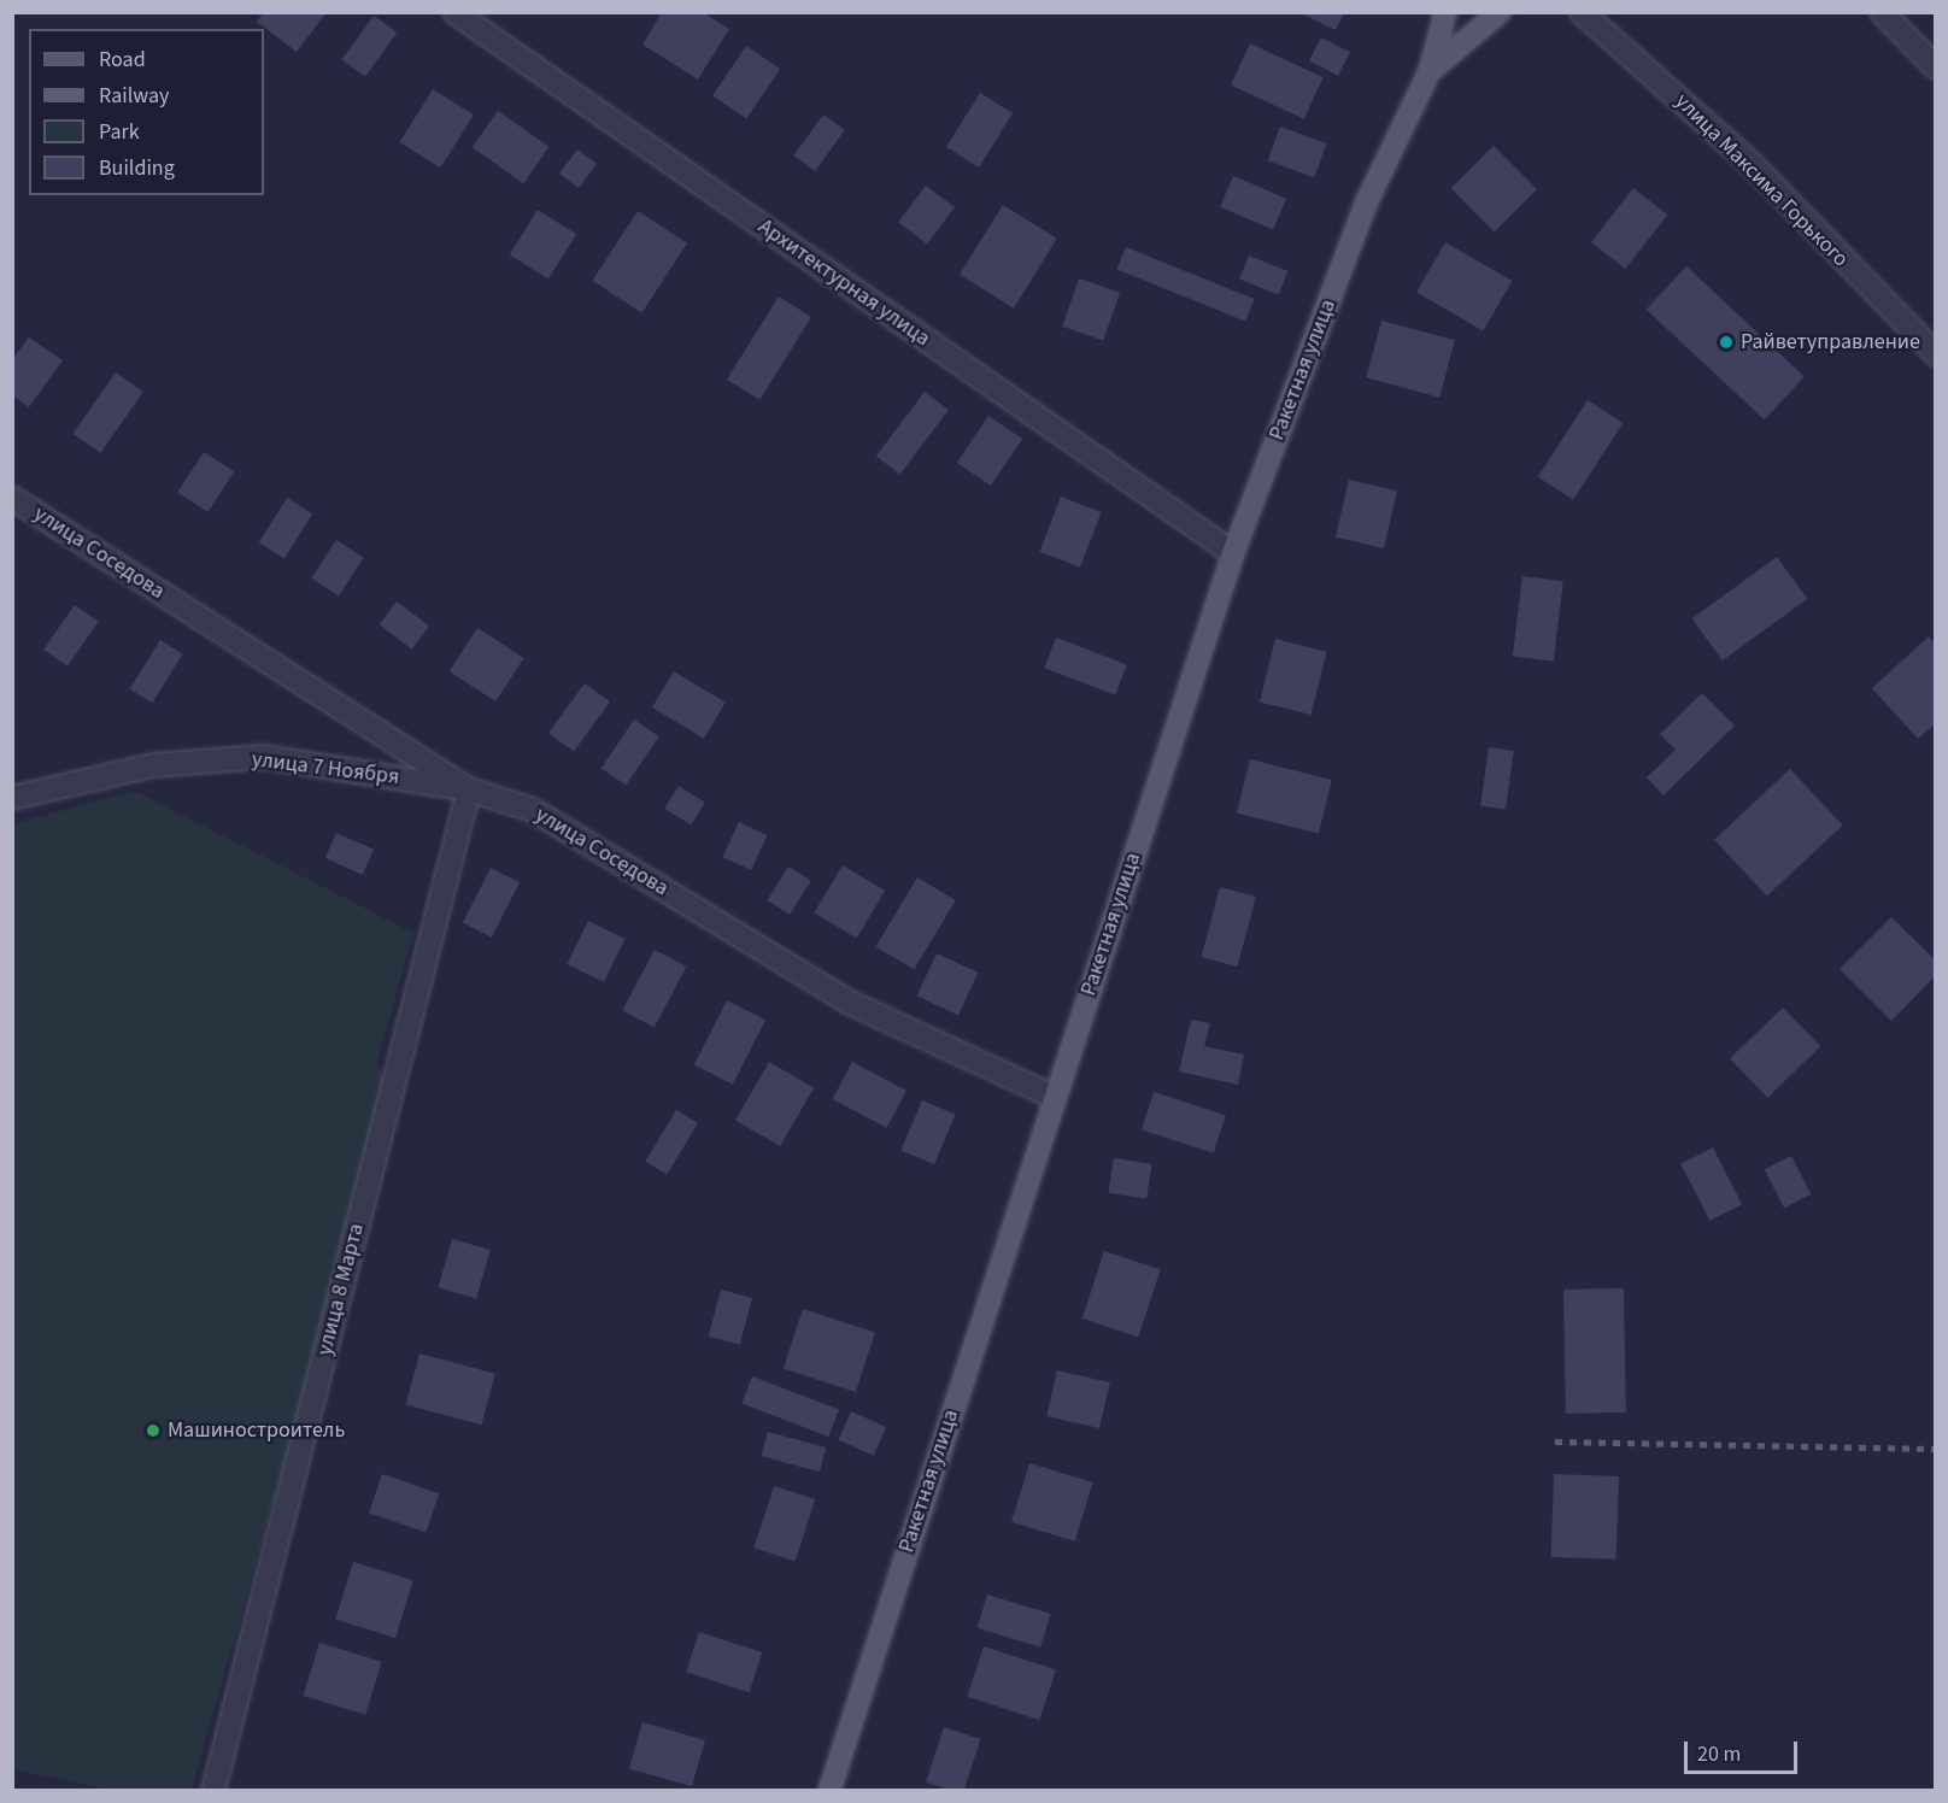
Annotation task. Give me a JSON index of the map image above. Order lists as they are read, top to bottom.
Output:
{
  "streets": {
    "main road": ["Ракетная улица"],
    "street": [
      "улица Максима Горького",
      "Архитектурная улица",
      "улица Соседова",
      "улица 7 Ноября",
      "улица 8 Марта"
    ]
  },
  "crossings": [
    ["Архитектурная улица", "Ракетная улица"],
    ["Ракетная улица", "улица Соседова"],
    ["улица Соседова", "улица 7 Ноября"],
    ["улица Соседова", "улица 8 Марта"],
    ["улица 7 Ноября", "улица 8 Марта"]
  ],
  "places": ["Райветуправление", "Машиностроитель"],
  "legend": [
    "Road",
    "Railway",
    "Park",
    "Building"
  ],
  "scale_bar": "20 m"
}
